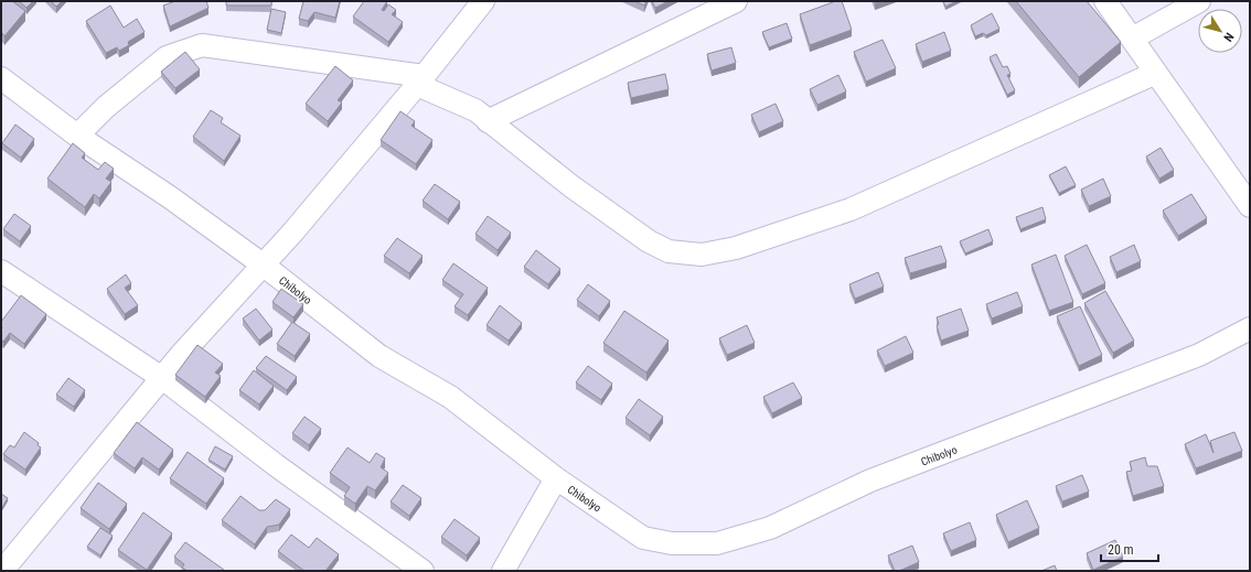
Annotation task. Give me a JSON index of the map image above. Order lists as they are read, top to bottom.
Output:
{
  "streets": {
    "street": ["Chibolyo"]
  },
  "scale_bar": "20 m",
  "north": "bottom right"
}
